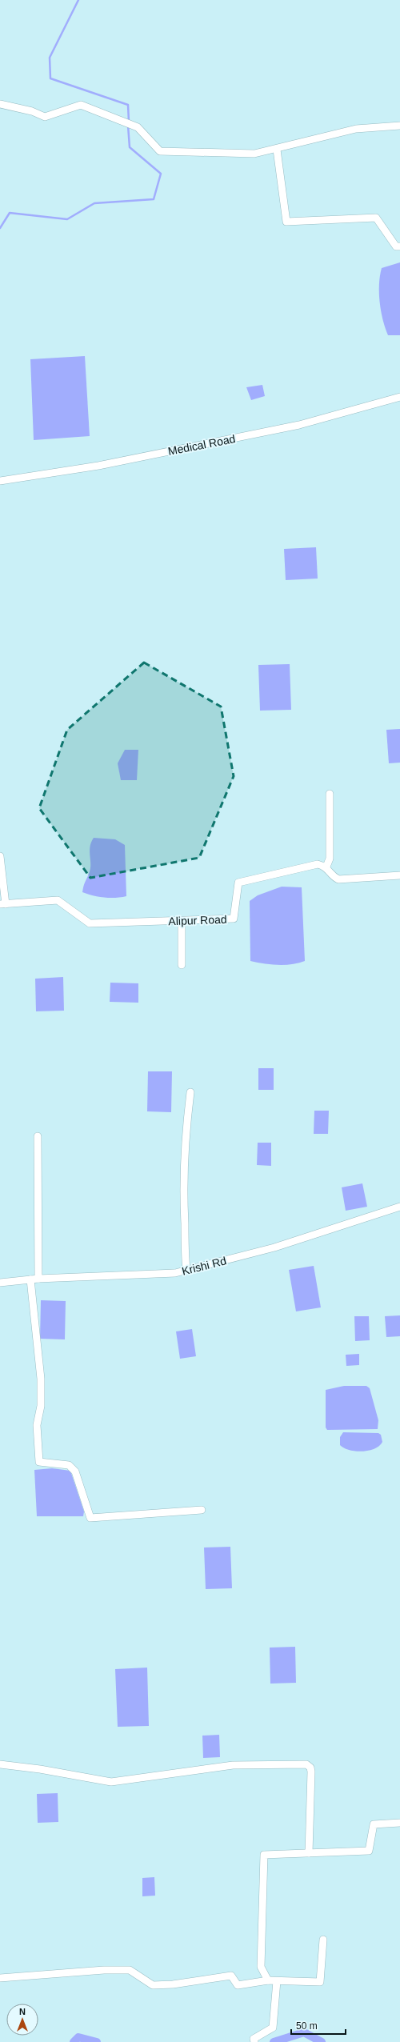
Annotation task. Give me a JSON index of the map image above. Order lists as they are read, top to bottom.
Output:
{
  "streets": {
    "street": ["Medical Road", "Alipur Road", "Krishi Rd"]
  },
  "scale_bar": "50 m",
  "north": "top"
}
